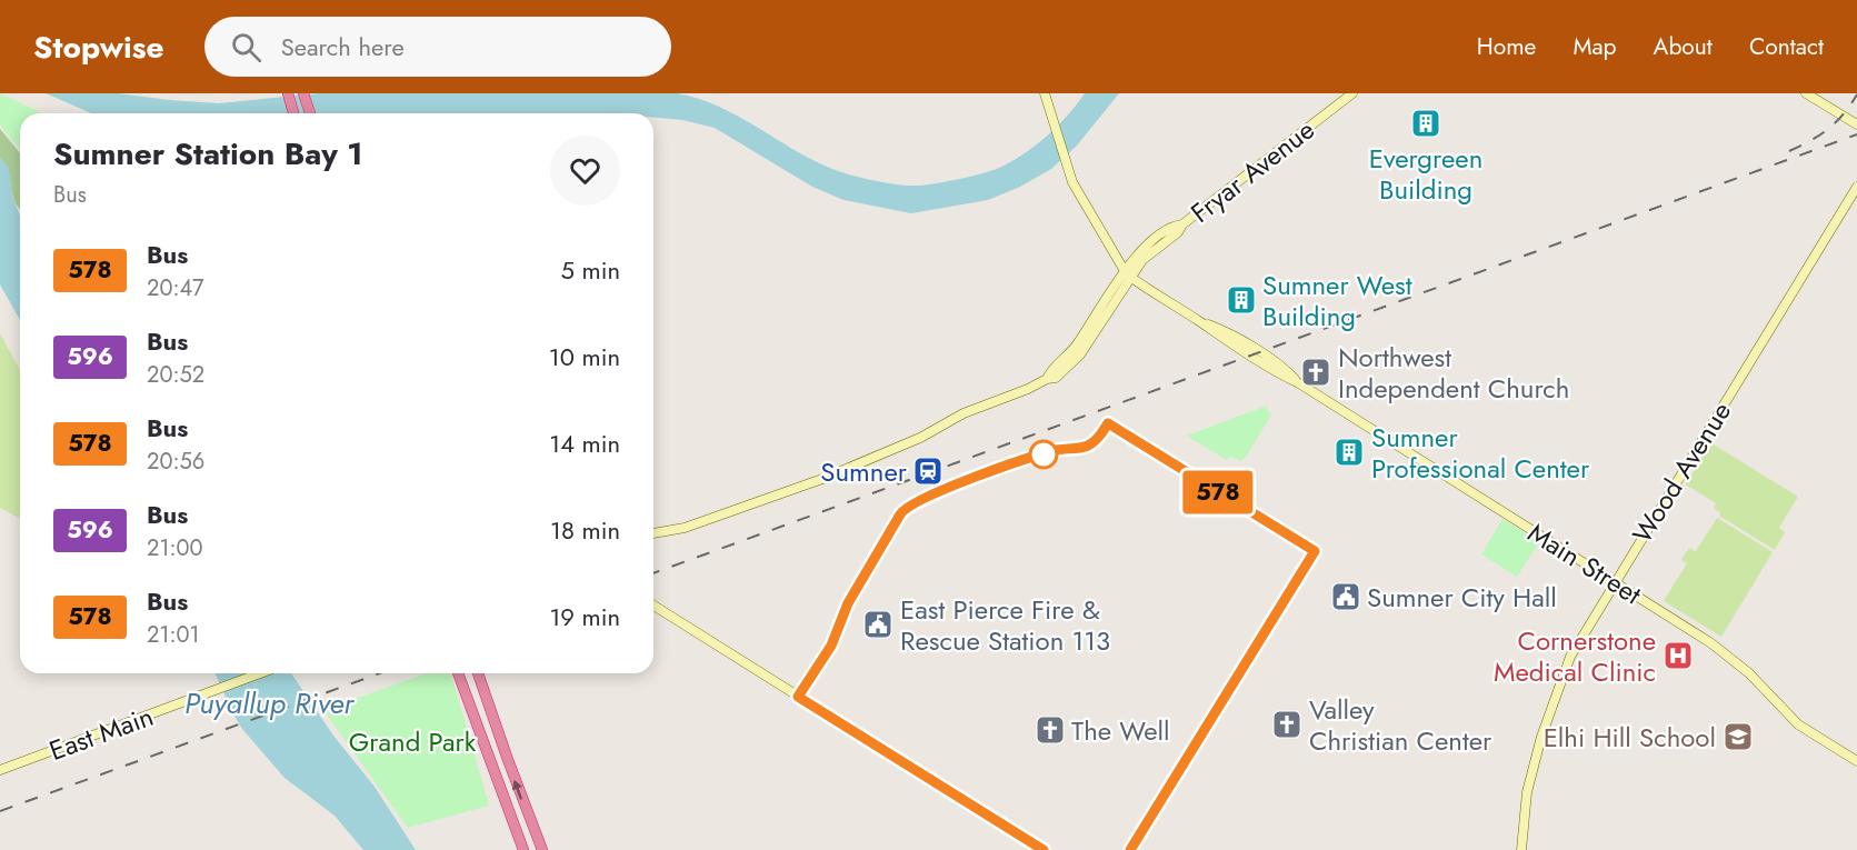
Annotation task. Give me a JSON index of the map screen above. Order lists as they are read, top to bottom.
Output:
{
  "streets": {
    "main road": [
      "Fryar Avenue",
      "Wood Avenue",
      "Main Street",
      "East Main"
    ]
  },
  "crossings": [
    ["Fryar Avenue", "Main Street"],
    ["Wood Avenue", "Main Street"]
  ],
  "water": ["Puyallup River"],
  "parks": ["Grand Park"],
  "places": {
    "building": ["Evergreen Building", "Sumner West Building", "Sumner Professional Center"],
    "church": ["Northwest Independent Church", "Valley Christian Center", "The Well"],
    "station": ["Sumner"],
    "public building": ["Sumner City Hall", "East Pierce Fire & Rescue Station 113"],
    "hospital": ["Cornerstone Medical Clinic"],
    "school or university": ["Elhi Hill School"]
  },
  "lines": ["bus line 578"],
  "page": {
    "header": "Stopwise",
    "search": "Search here",
    "nav": [
      "Home",
      "Map",
      "About",
      "Contact"
    ],
    "on_map": "578",
    "heading": ["Sumner Station Bay 1", "Bus"],
    "list": [
      {
        "mark": "578",
        "name": "Bus",
        "note": "20:47",
        "value": "5 min"
      },
      {
        "mark": "596",
        "name": "Bus",
        "note": "20:52",
        "value": "10 min"
      },
      {
        "mark": "578",
        "name": "Bus",
        "note": "20:56",
        "value": "14 min"
      },
      {
        "mark": "596",
        "name": "Bus",
        "note": "21:00",
        "value": "18 min"
      },
      {
        "mark": "578",
        "name": "Bus",
        "note": "21:01",
        "value": "19 min"
      }
    ]
  }
}
